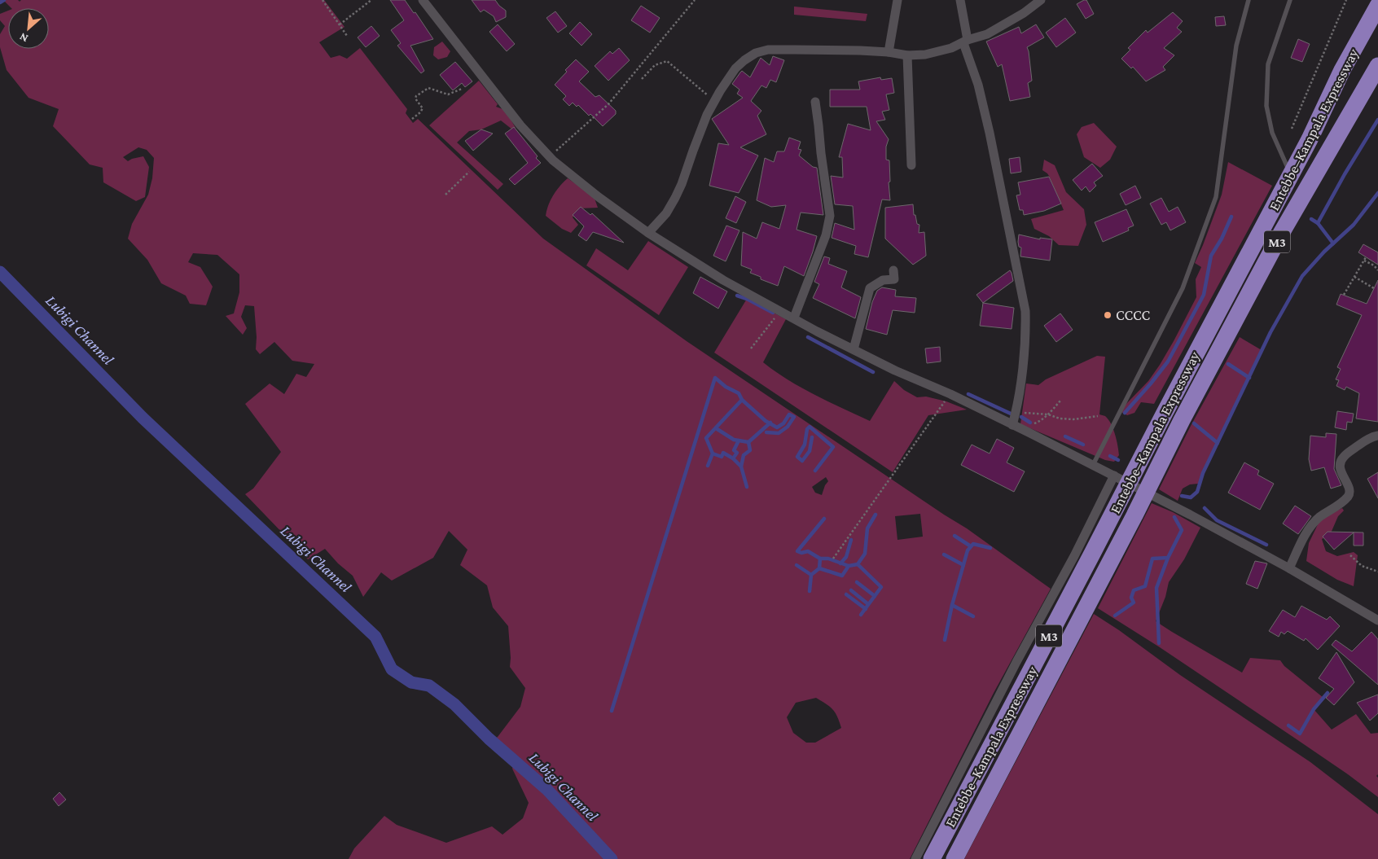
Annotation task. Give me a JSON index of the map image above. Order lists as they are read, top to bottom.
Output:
{
  "streets": {
    "highway": ["Entebbe–Kampala Expressway", "M3"]
  },
  "water": ["Lubigi Channel"],
  "places": ["CCCC"],
  "north": "bottom left"
}
